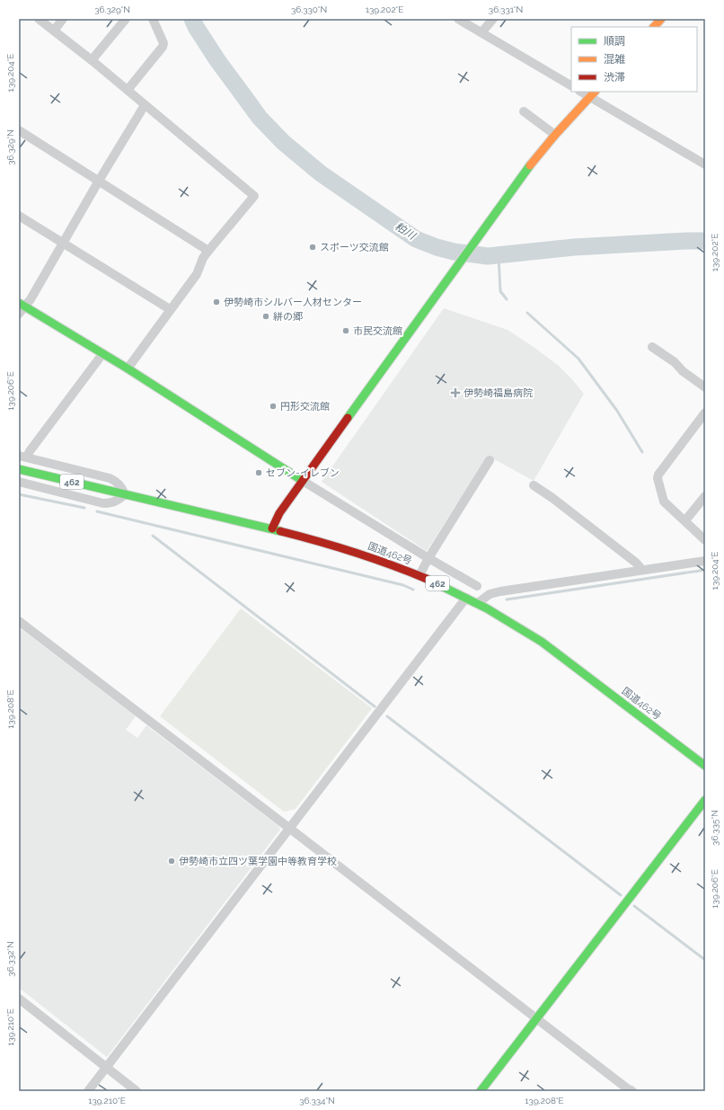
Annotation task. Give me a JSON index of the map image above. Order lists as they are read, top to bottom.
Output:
{
  "streets": {
    "main road": ["462", "国道462号"]
  },
  "water": ["粕川"],
  "places": {
    "other": [
      "スポーツ交流館",
      "伊勢崎市シルバー人材センター",
      "絣の郷",
      "市民交流館",
      "円形交流館",
      "セブン-イレブン",
      "伊勢崎市立四ツ葉学園中等教育学校"
    ],
    "health": ["伊勢崎福島病院"]
  },
  "legend": ["順調", "混雑", "渋滞"],
  "coordinates": [
    "36.329°N",
    "36.330°N",
    "139.202°E",
    "36.331°N",
    "139.204°E",
    "139.206°E",
    "139.208°E",
    "36.335°N",
    "36.332°N",
    "139.210°E",
    "36.334°N"
  ]
}
